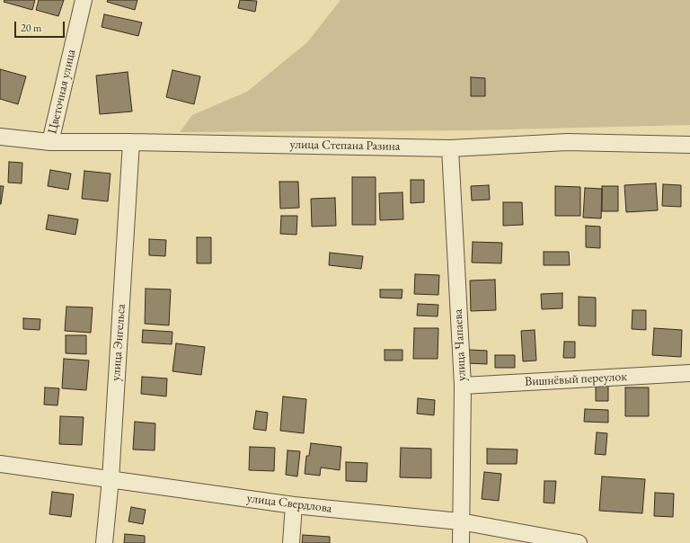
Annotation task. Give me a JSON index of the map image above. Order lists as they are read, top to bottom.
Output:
{
  "streets": {
    "street": [
      "Цветочная улица",
      "улица Степана Разина",
      "улица Энгельса",
      "улица Чапаева",
      "Вишнёвый переулок",
      "улица Свердлова"
    ]
  },
  "crossings": [
    ["Цветочная улица", "улица Степана Разина"],
    ["улица Степана Разина", "улица Энгельса"],
    ["улица Степана Разина", "улица Чапаева"],
    ["улица Энгельса", "улица Свердлова"],
    ["улица Чапаева", "Вишнёвый переулок"],
    ["улица Чапаева", "улица Свердлова"]
  ],
  "scale_bar": "20 m"
}
